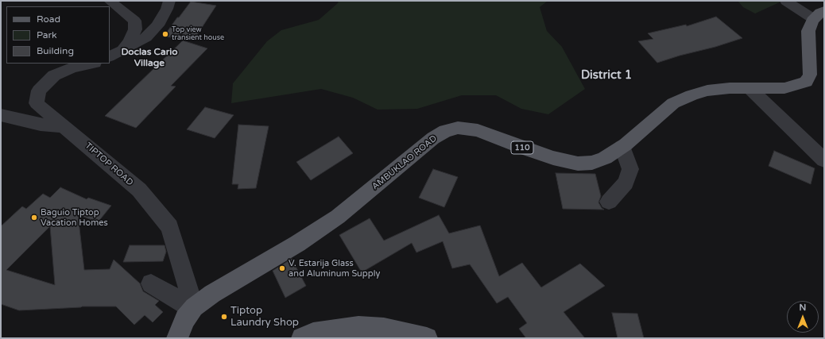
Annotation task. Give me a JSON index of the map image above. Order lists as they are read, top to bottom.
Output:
{
  "streets": {
    "main road": ["110", "AMBUKLAO ROAD"],
    "street": ["TIPTOP ROAD"]
  },
  "crossings": [
    ["AMBUKLAO ROAD", "TIPTOP ROAD"]
  ],
  "districts": ["Doclas Cario Village", "District 1"],
  "places": [
    "Top view transient house",
    "Baguio Tiptop Vacation Homes",
    "V. Estarija Glass and Aluminum Supply",
    "Tiptop Laundry Shop"
  ],
  "legend": ["Road", "Park", "Building"],
  "north": "top"
}
